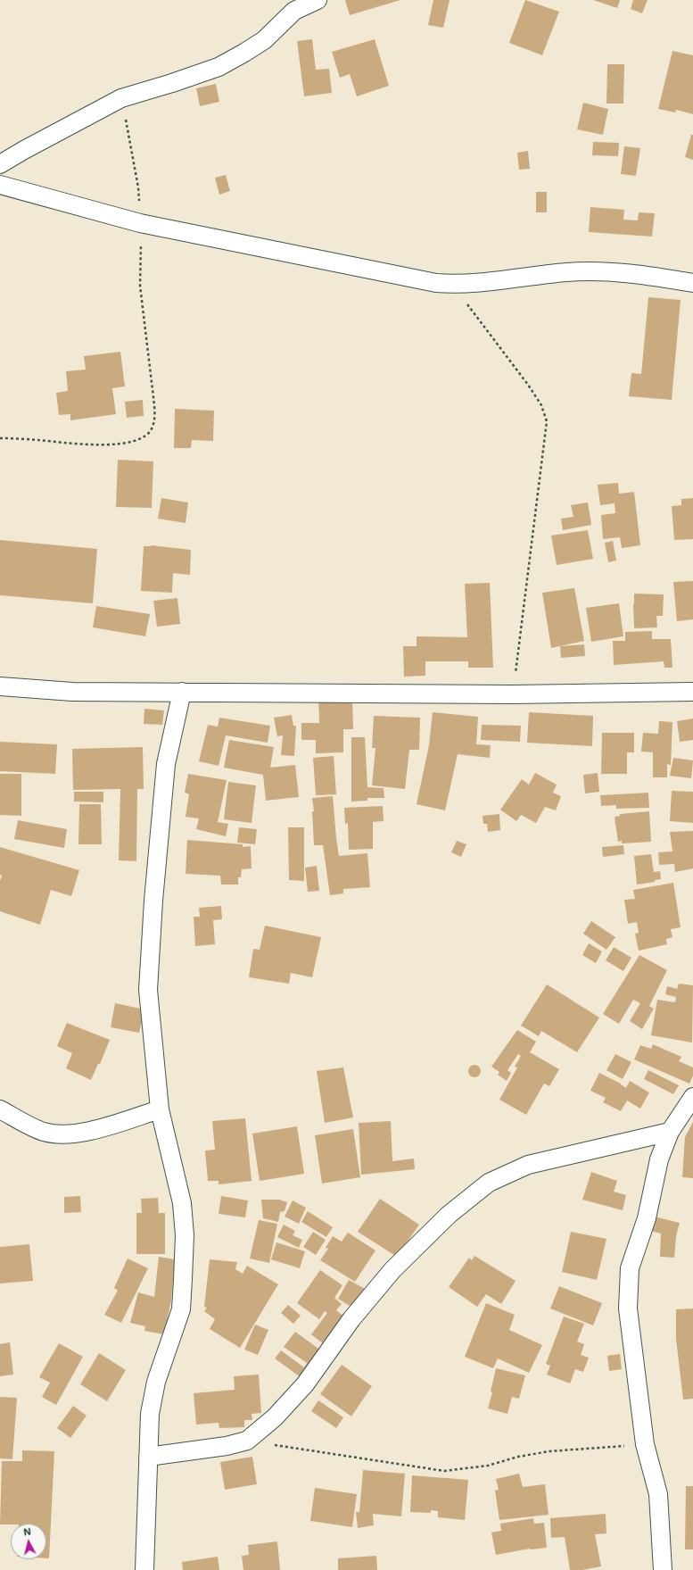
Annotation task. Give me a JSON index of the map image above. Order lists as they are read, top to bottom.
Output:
{
  "north": "top"
}
